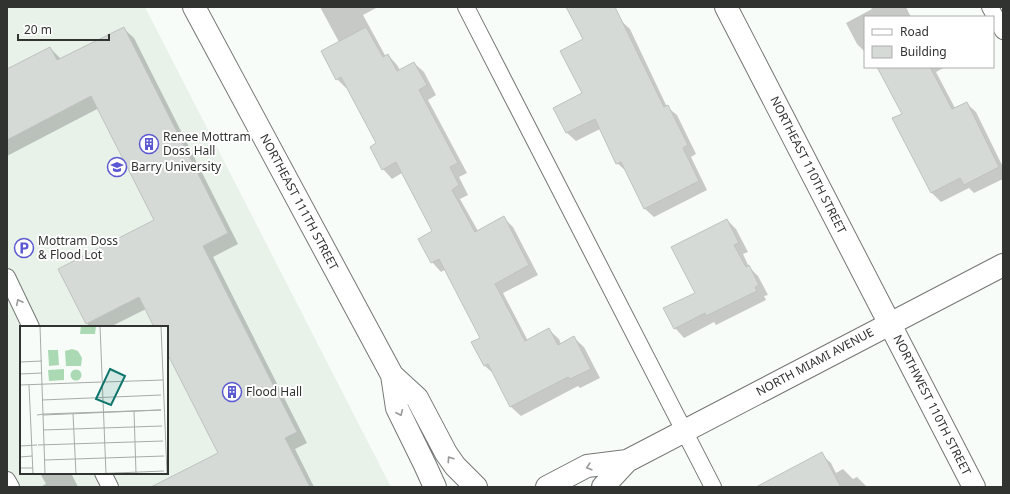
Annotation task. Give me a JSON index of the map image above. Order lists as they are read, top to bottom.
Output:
{
  "streets": {
    "street": [
      "NORTHEAST 110TH STREET",
      "NORTHEAST 111TH STREET",
      "NORTH MIAMI AVENUE",
      "NORTHWEST 110TH STREET"
    ]
  },
  "crossings": [
    ["NORTHEAST 110TH STREET", "NORTH MIAMI AVENUE"],
    ["NORTHEAST 110TH STREET", "NORTHWEST 110TH STREET"],
    ["NORTH MIAMI AVENUE", "NORTHWEST 110TH STREET"]
  ],
  "places": {
    "building": ["Renee Mottram Doss Hall", "Flood Hall"],
    "school or university": ["Barry University"],
    "parking": ["Mottram Doss & Flood Lot"]
  },
  "legend": ["Road", "Building"],
  "scale_bar": "20 m"
}
